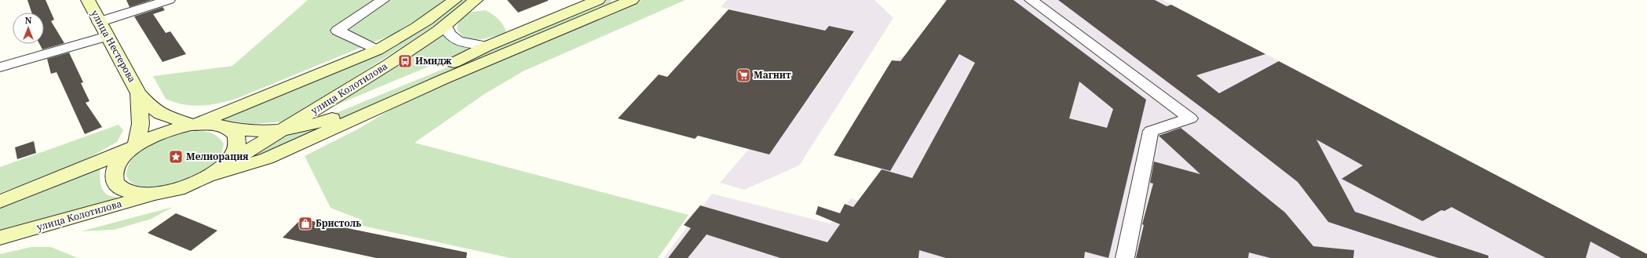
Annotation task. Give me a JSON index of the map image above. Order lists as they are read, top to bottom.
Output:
{
  "streets": {
    "main road": ["улица Нестерова", "улица Колотилова"]
  },
  "crossings": [
    ["улица Нестерова", "улица Колотилова"]
  ],
  "places": {
    "bus stop": ["Имидж"],
    "supermarket": ["Магнит"],
    "place": ["Мелиорация"],
    "shop": ["Бристоль"]
  },
  "north": "top"
}
